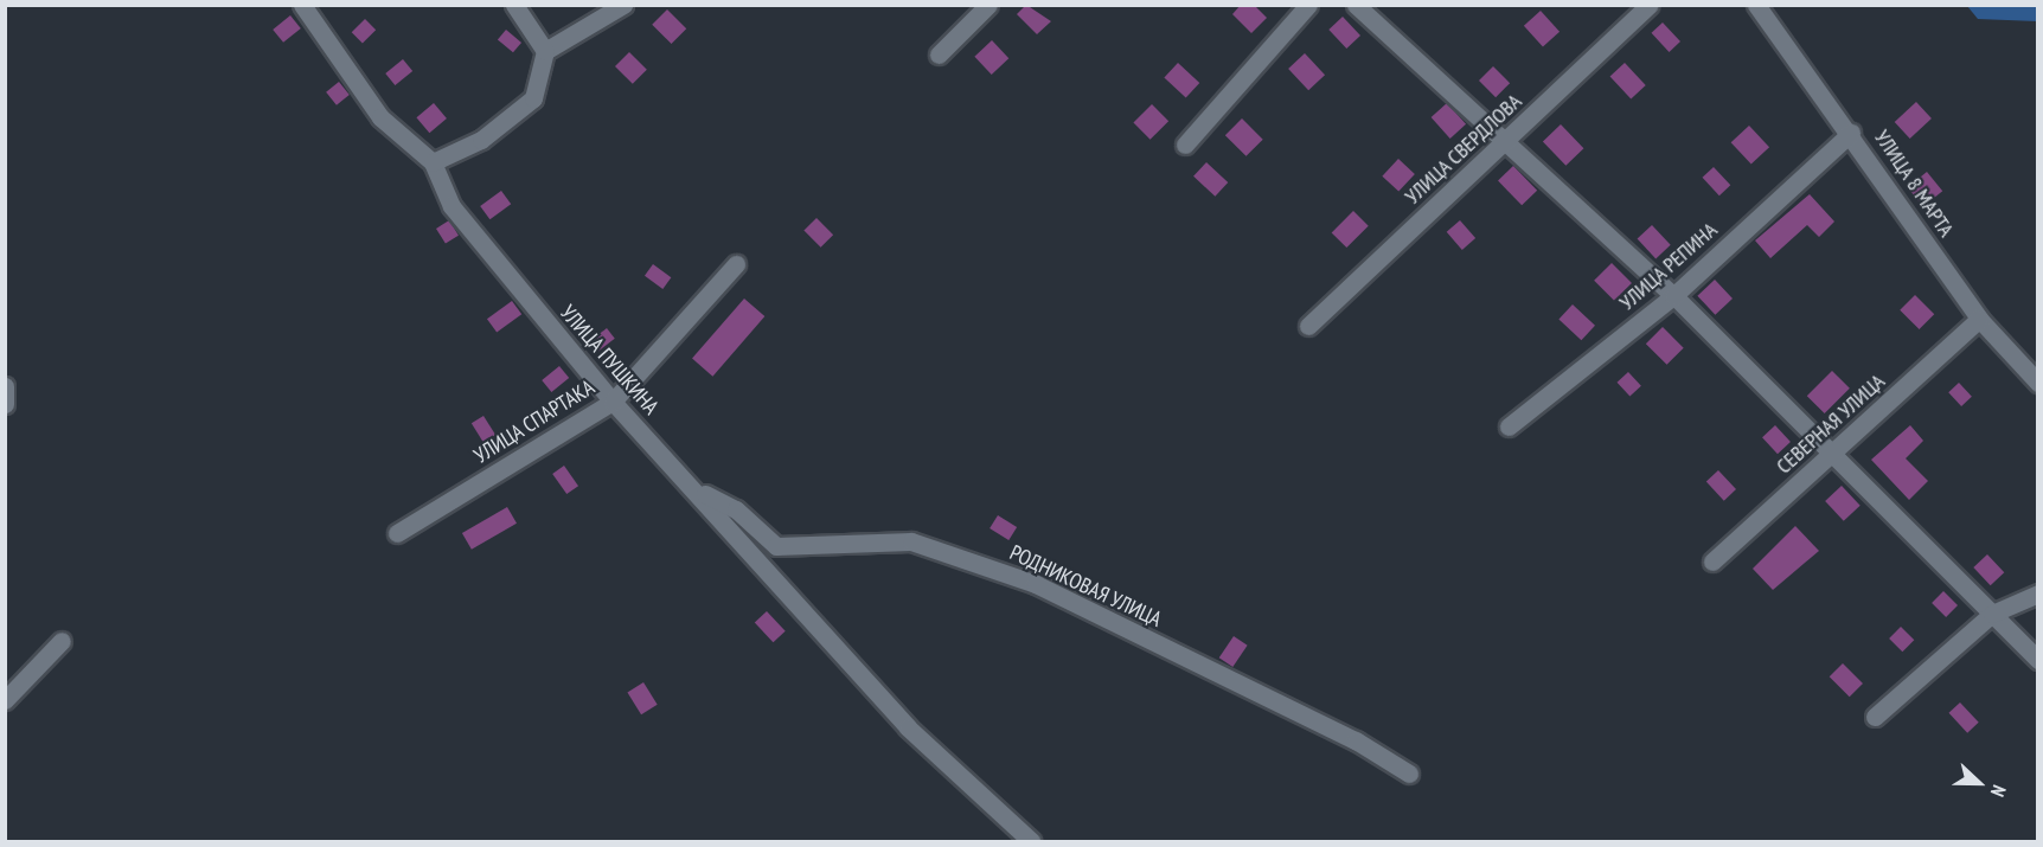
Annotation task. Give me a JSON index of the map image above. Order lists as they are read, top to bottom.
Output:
{
  "streets": {
    "street": [
      "УЛИЦА СВЕРДЛОВА",
      "УЛИЦА 8 МАРТА",
      "УЛИЦА РЕПИНА",
      "УЛИЦА ПУШКИНА",
      "УЛИЦА СПАРТАКА",
      "СЕВЕРНАЯ УЛИЦА",
      "РОДНИКОВАЯ УЛИЦА"
    ]
  },
  "crossings": [
    ["УЛИЦА 8 МАРТА", "УЛИЦА РЕПИНА"],
    ["УЛИЦА 8 МАРТА", "СЕВЕРНАЯ УЛИЦА"],
    ["УЛИЦА ПУШКИНА", "УЛИЦА СПАРТАКА"],
    ["УЛИЦА ПУШКИНА", "РОДНИКОВАЯ УЛИЦА"]
  ],
  "north": "right"
}
